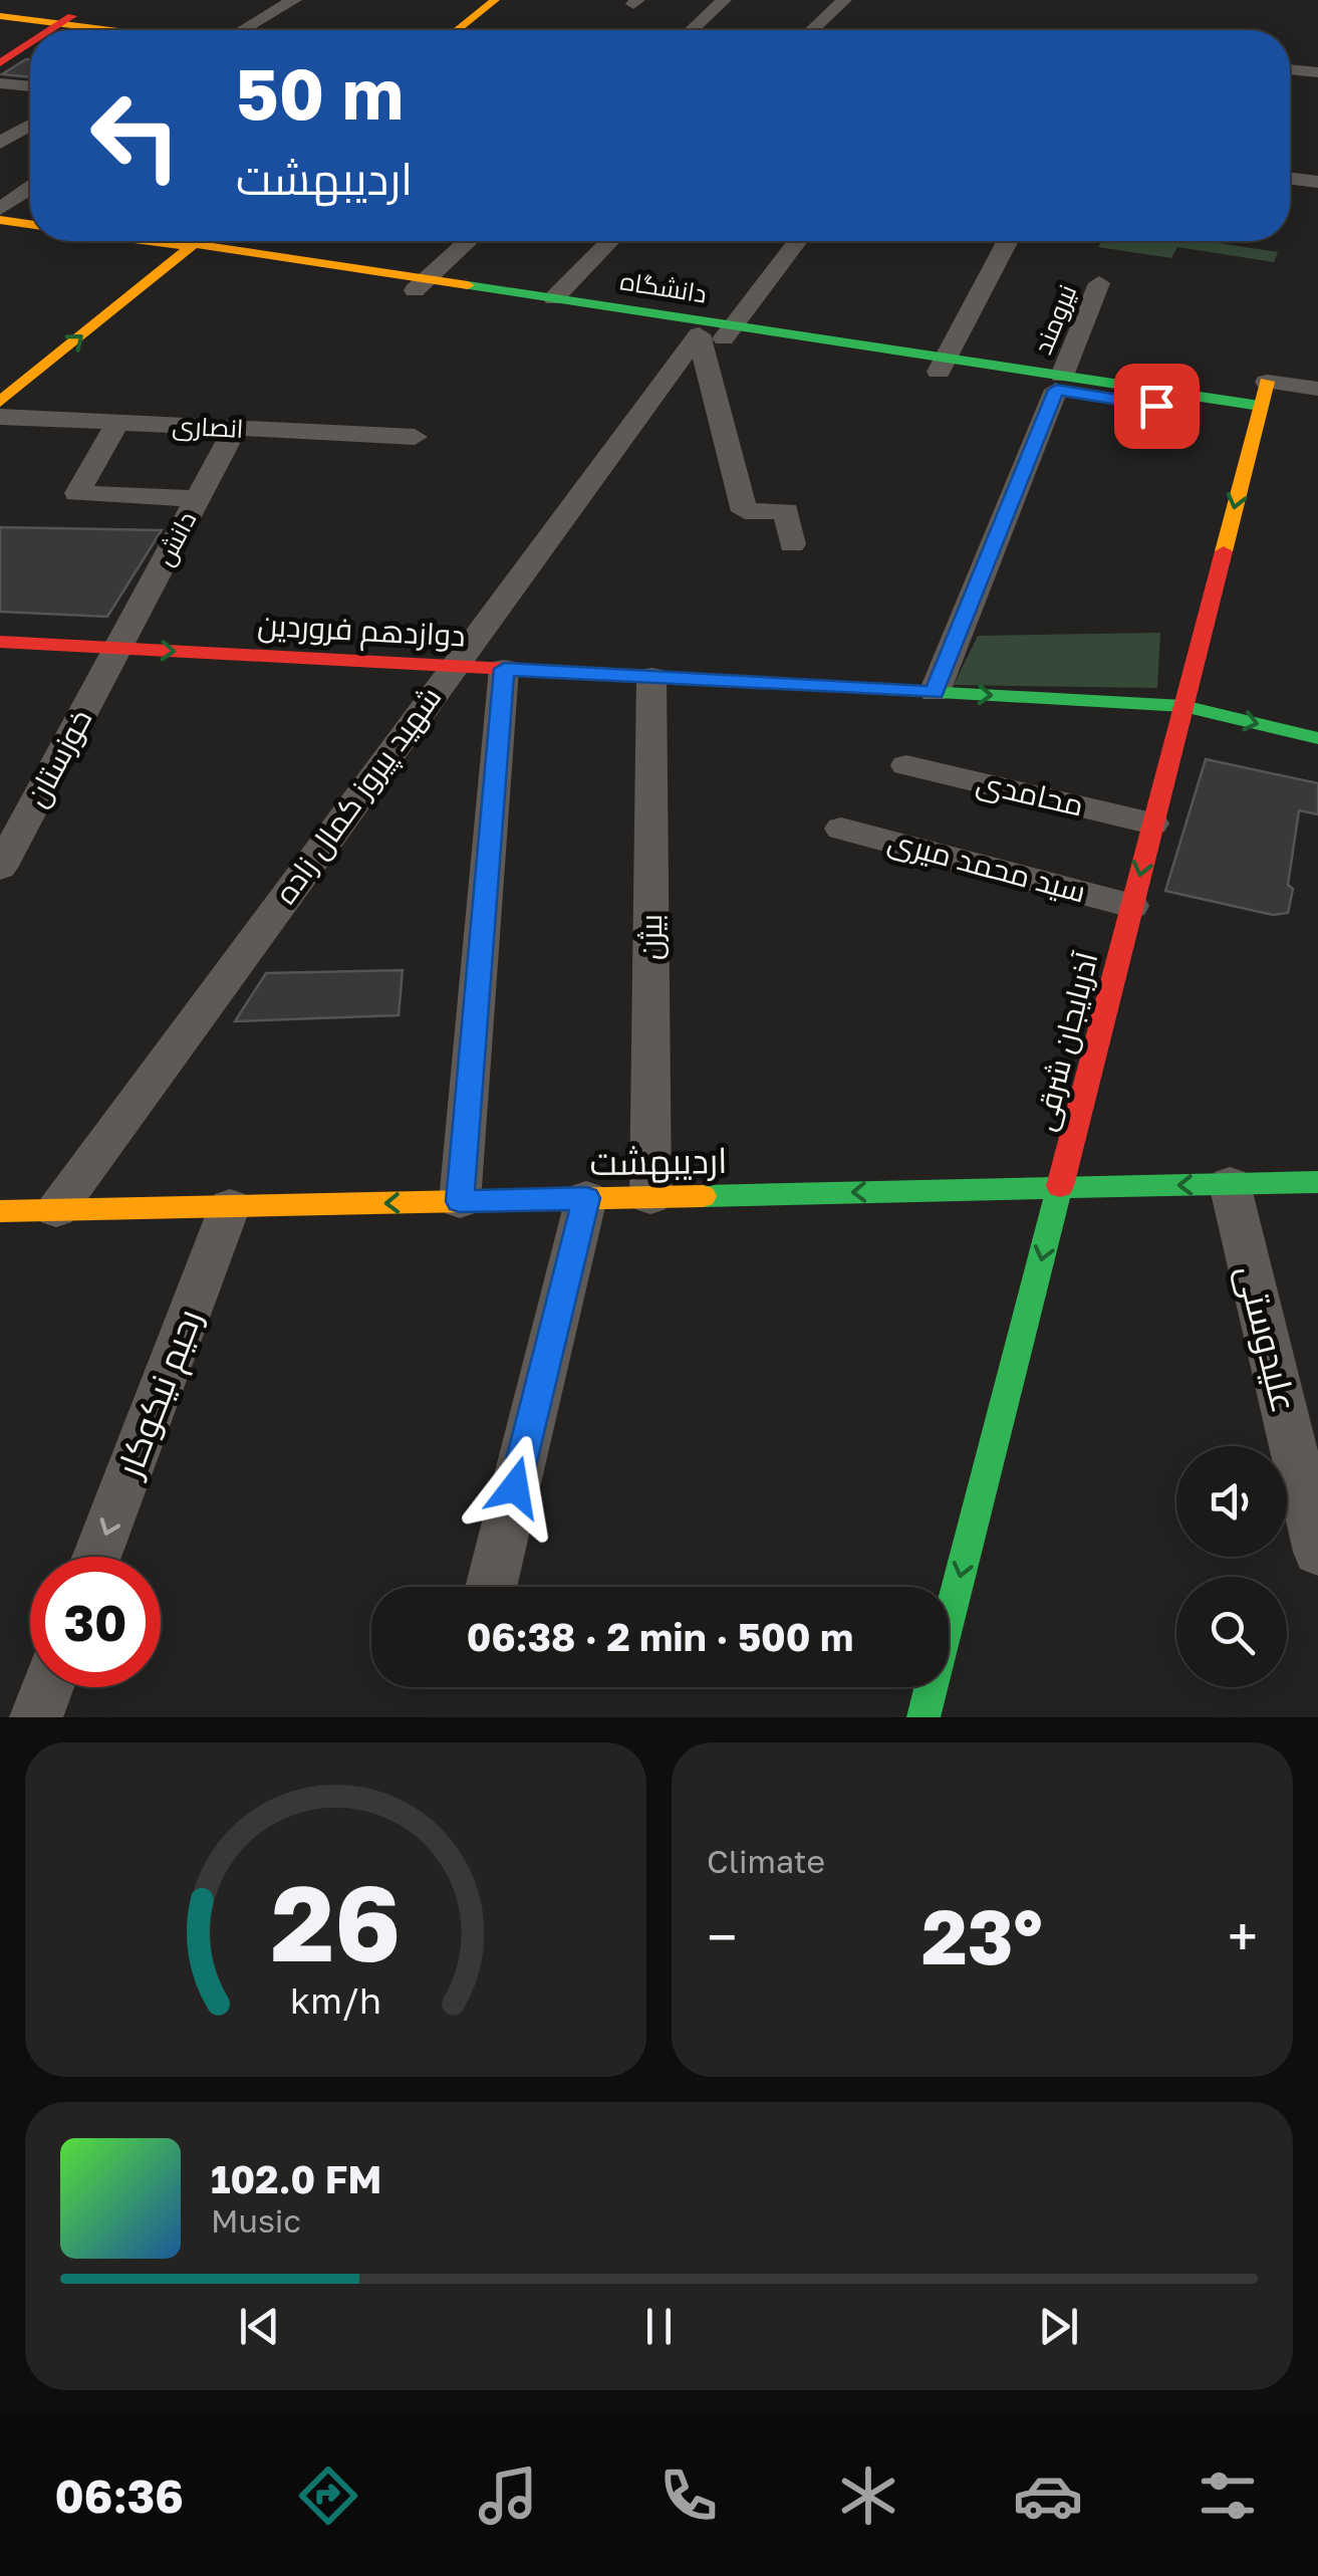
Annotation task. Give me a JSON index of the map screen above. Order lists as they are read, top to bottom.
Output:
{
  "streets": {
    "main road": [
      "دانشگاه",
      "دوازدهم فروردین",
      "آذربایجان شرقی",
      "اردیبهشت"
    ],
    "street": [
      "نیرومند",
      "انصاری",
      "دانش",
      "خوزستان",
      "محامدی",
      "شهید پیروز کمال زاده",
      "سید محمد میری",
      "بیژن",
      "علیدوستی",
      "رحیم نیکوکار"
    ]
  },
  "crossings": [
    ["دانشگاه", "نیرومند"],
    ["دانشگاه", "شهید پیروز کمال زاده"],
    ["دانشگاه", "آذربایجان شرقی"],
    ["نیرومند", "دوازدهم فروردین"],
    ["انصاری", "دانش"],
    ["دانش", "دوازدهم فروردین"],
    ["دانش", "خوزستان"],
    ["دوازدهم فروردین", "خوزستان"],
    ["دوازدهم فروردین", "شهید پیروز کمال زاده"],
    ["دوازدهم فروردین", "بیژن"],
    ["دوازدهم فروردین", "آذربایجان شرقی"],
    ["محامدی", "آذربایجان شرقی"],
    ["شهید پیروز کمال زاده", "اردیبهشت"],
    ["سید محمد میری", "آذربایجان شرقی"],
    ["بیژن", "اردیبهشت"],
    ["آذربایجان شرقی", "اردیبهشت"],
    ["اردیبهشت", "علیدوستی"],
    ["اردیبهشت", "رحیم نیکوکار"]
  ],
  "one_way": [
    "دوازدهم فروردین",
    "آذربایجان شرقی",
    "اردیبهشت",
    "رحیم نیکوکار"
  ],
  "page": {
    "turn": ["50 m", "اردیبهشت"],
    "limit": "30",
    "trip": "06:38 · 2 min · 500 m",
    "tile": "Climate",
    "heat": ["−", "23°", "+"],
    "song": ["102.0 FM", "Music"],
    "tabs": "06:36",
    "gauge": ["26", "km/h"]
  }
}
